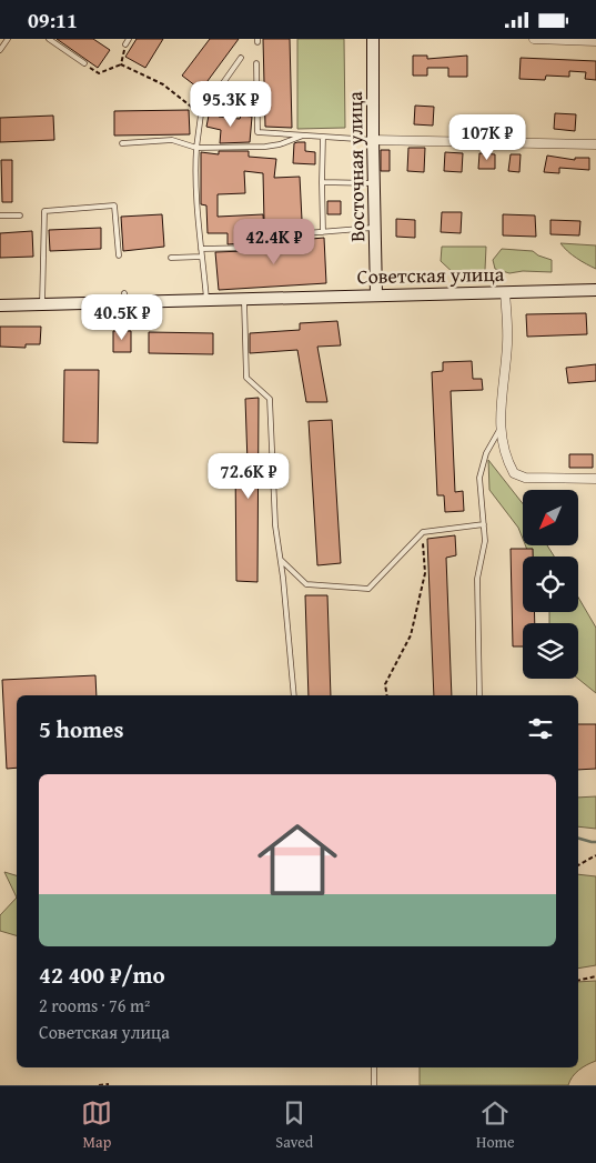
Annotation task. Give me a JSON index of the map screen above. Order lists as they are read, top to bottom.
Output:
{
  "streets": {
    "main road": ["Восточная улица", "Советская улица"]
  },
  "crossings": [
    ["Восточная улица", "Советская улица"]
  ],
  "north": "bottom left",
  "page": {
    "status": "09:11",
    "price": [
      "95.3K ₽",
      "107K ₽",
      "42.4K ₽",
      "40.5K ₽",
      "72.6K ₽"
    ],
    "heading": "5 homes",
    "list": [
      {
        "name": "42 400 ₽/mo",
        "note": "2 rooms · 76 m² · Советская улица"
      }
    ],
    "tabs": ["Map", "Saved", "Home"]
  }
}
